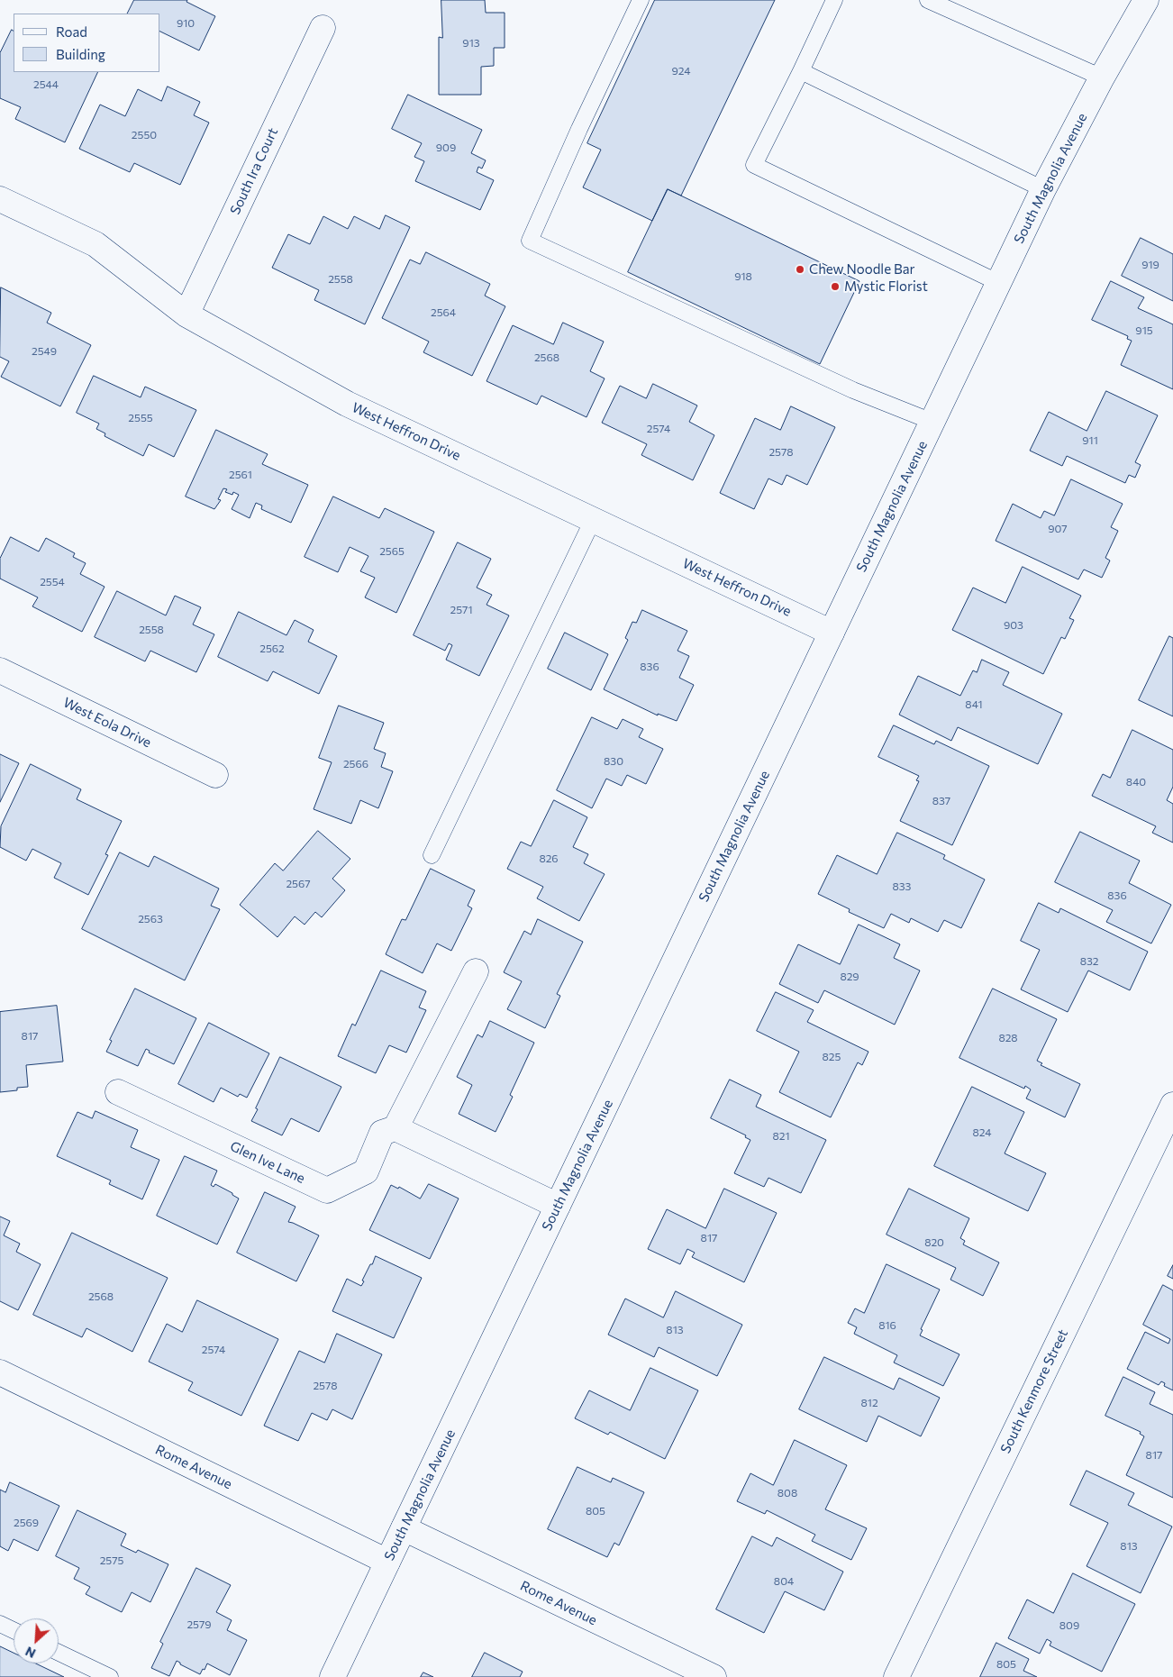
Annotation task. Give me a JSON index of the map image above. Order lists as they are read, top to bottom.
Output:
{
  "streets": {
    "street": [
      "South Ira Court",
      "South Magnolia Avenue",
      "West Heffron Drive",
      "West Eola Drive",
      "Glen Ive Lane",
      "South Kenmore Street",
      "Rome Avenue"
    ]
  },
  "crossings": [
    ["South Ira Court", "West Heffron Drive"],
    ["South Magnolia Avenue", "West Heffron Drive"],
    ["South Magnolia Avenue", "Rome Avenue"]
  ],
  "places": ["Chew Noodle Bar", "Mystic Florist"],
  "house_numbers": [
    "910",
    "913",
    "924",
    "2544",
    "2550",
    "909",
    "919",
    "918",
    "2558",
    "2564",
    "915",
    "2549",
    "2568",
    "2555",
    "2574",
    "911",
    "2578",
    "2561",
    "907",
    "2565",
    "2554",
    "2571",
    "903",
    "2558",
    "2562",
    "836",
    "841",
    "830",
    "2566",
    "840",
    "837",
    "826",
    "2567",
    "833",
    "836",
    "2563",
    "832",
    "829",
    "817",
    "828",
    "825",
    "824",
    "821",
    "817",
    "820",
    "2568",
    "816",
    "813",
    "2574",
    "2578",
    "812",
    "817",
    "808",
    "805",
    "2569",
    "813",
    "2575",
    "804",
    "2579",
    "809",
    "805"
  ],
  "legend": ["Road", "Building"],
  "north": "bottom left"
}
